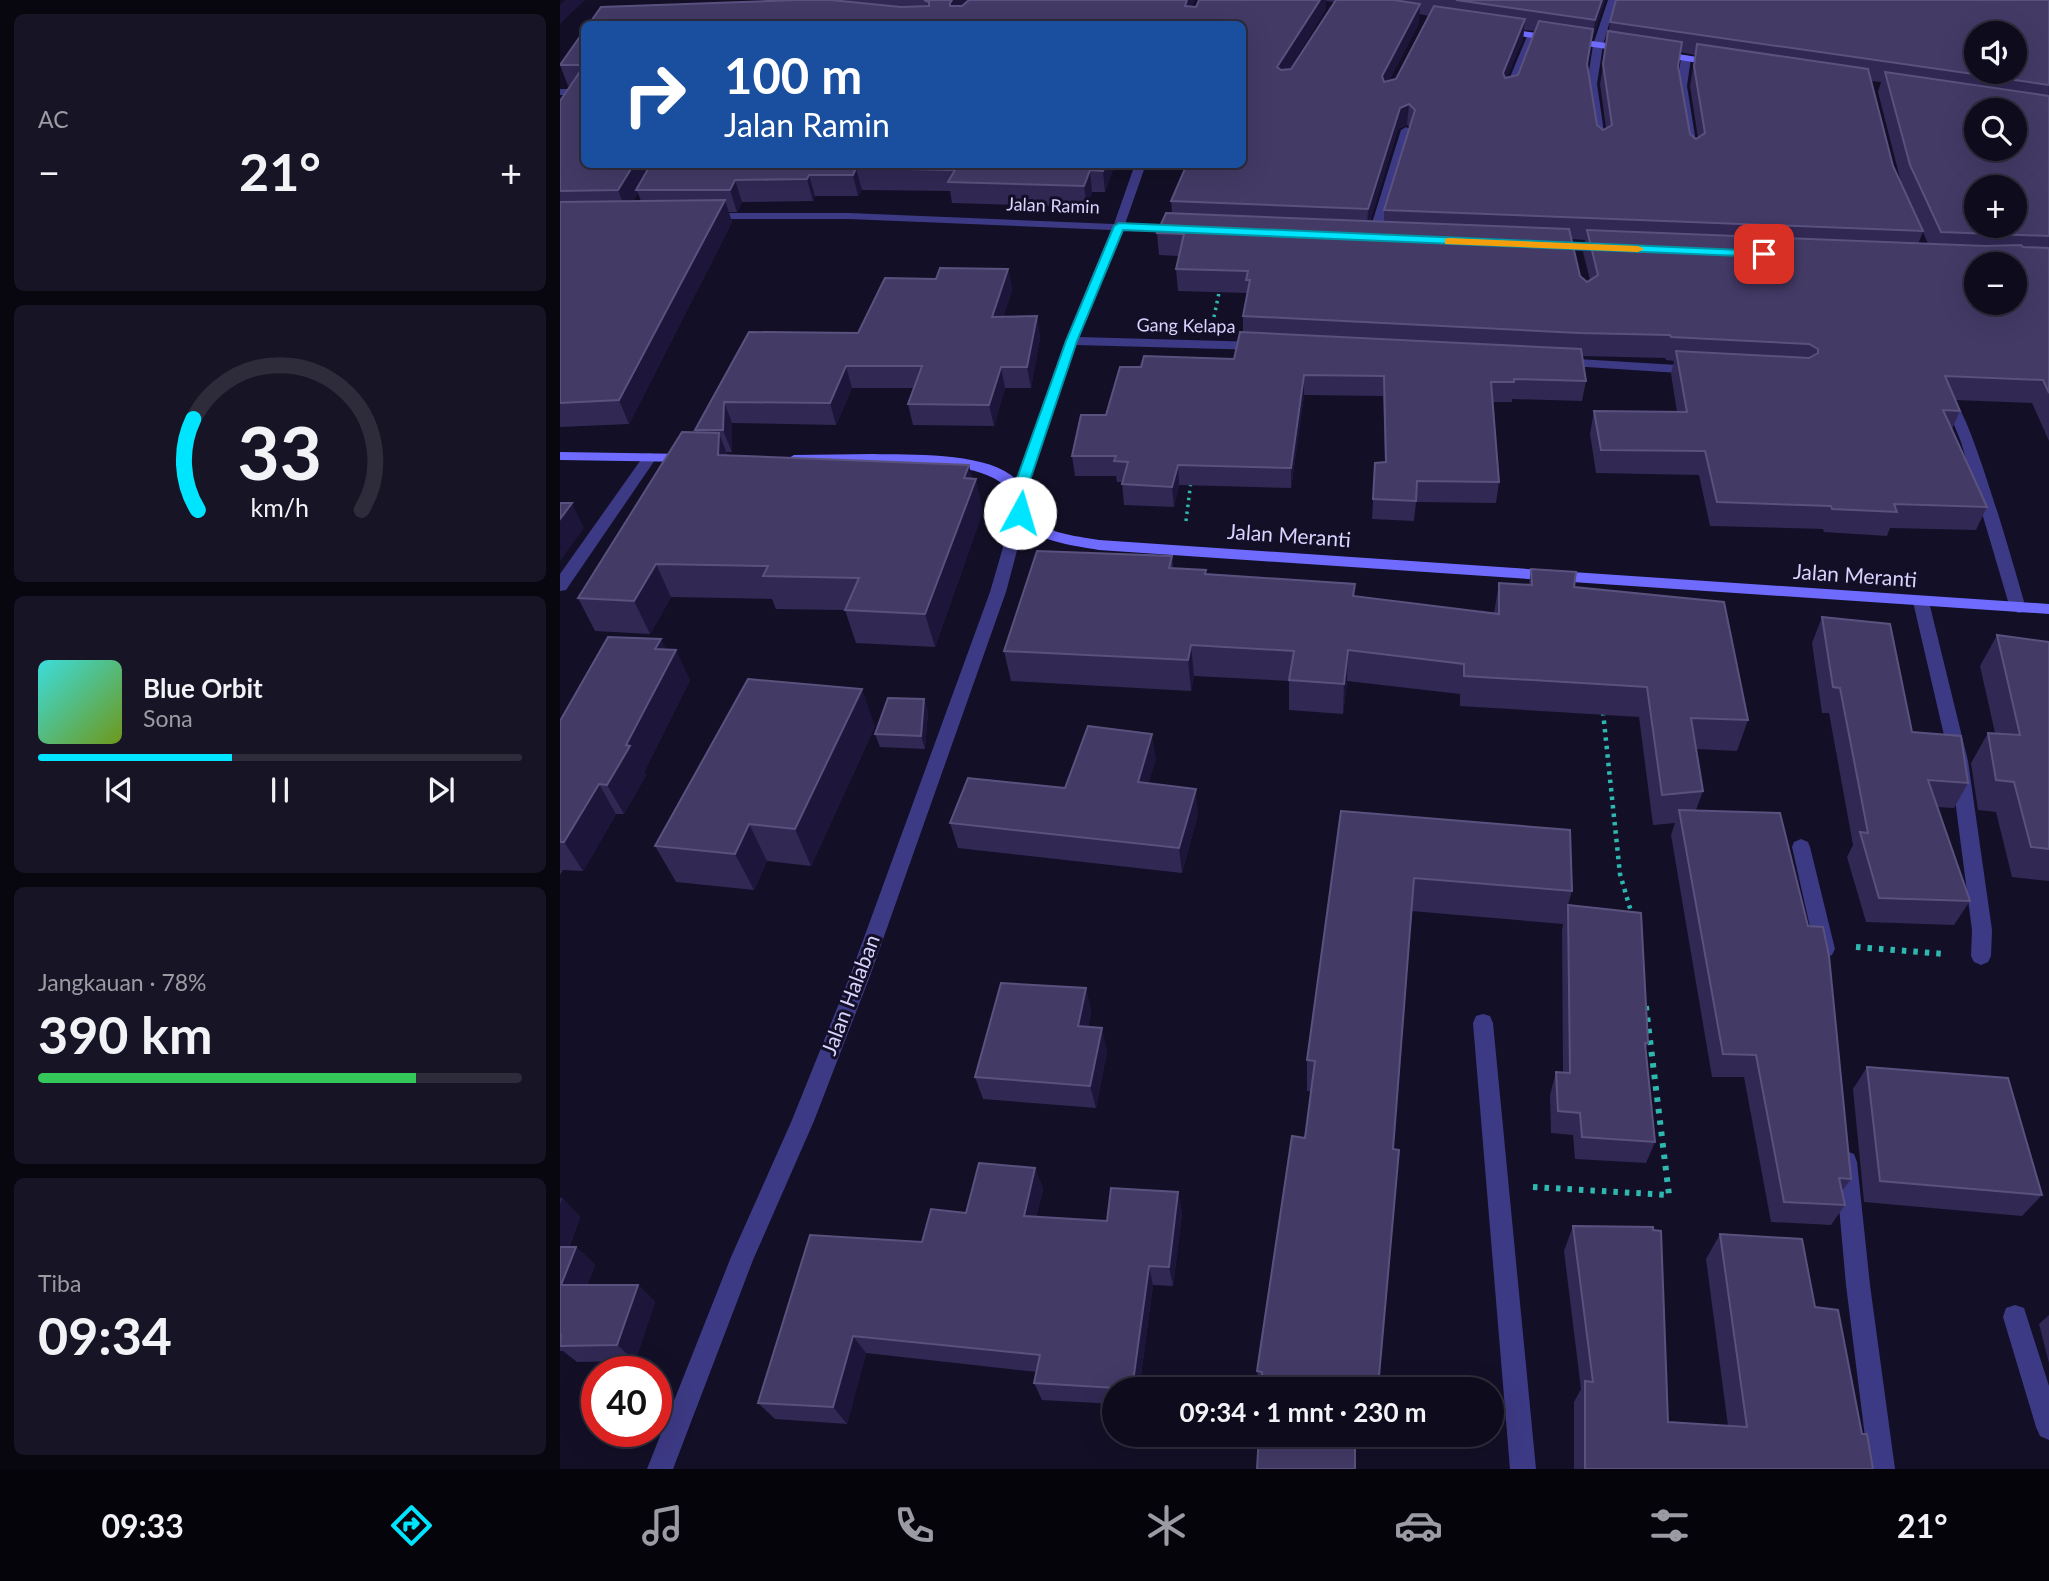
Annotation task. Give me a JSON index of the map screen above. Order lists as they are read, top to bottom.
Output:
{
  "streets": {
    "street": [
      "Jalan Ramin",
      "Gang Kelapa",
      "Jalan Meranti",
      "Jalan Halaban"
    ]
  },
  "crossings": [
    ["Jalan Ramin", "Jalan Halaban"],
    ["Gang Kelapa", "Jalan Halaban"],
    ["Jalan Meranti", "Jalan Halaban"]
  ],
  "page": {
    "tile": [
      "AC",
      ["Jangkauan · 78%", "390 km"],
      ["Tiba", "09:34"]
    ],
    "map_buttons": ["+", "−"],
    "turn": ["100 m", "Jalan Ramin"],
    "heat": ["−", "21°", "+"],
    "song": ["Blue Orbit", "Sona"],
    "limit": "40",
    "trip": "09:34 · 1 mnt · 230 m",
    "tabs": ["09:33", "21°"],
    "gauge": ["33", "km/h"]
  }
}
